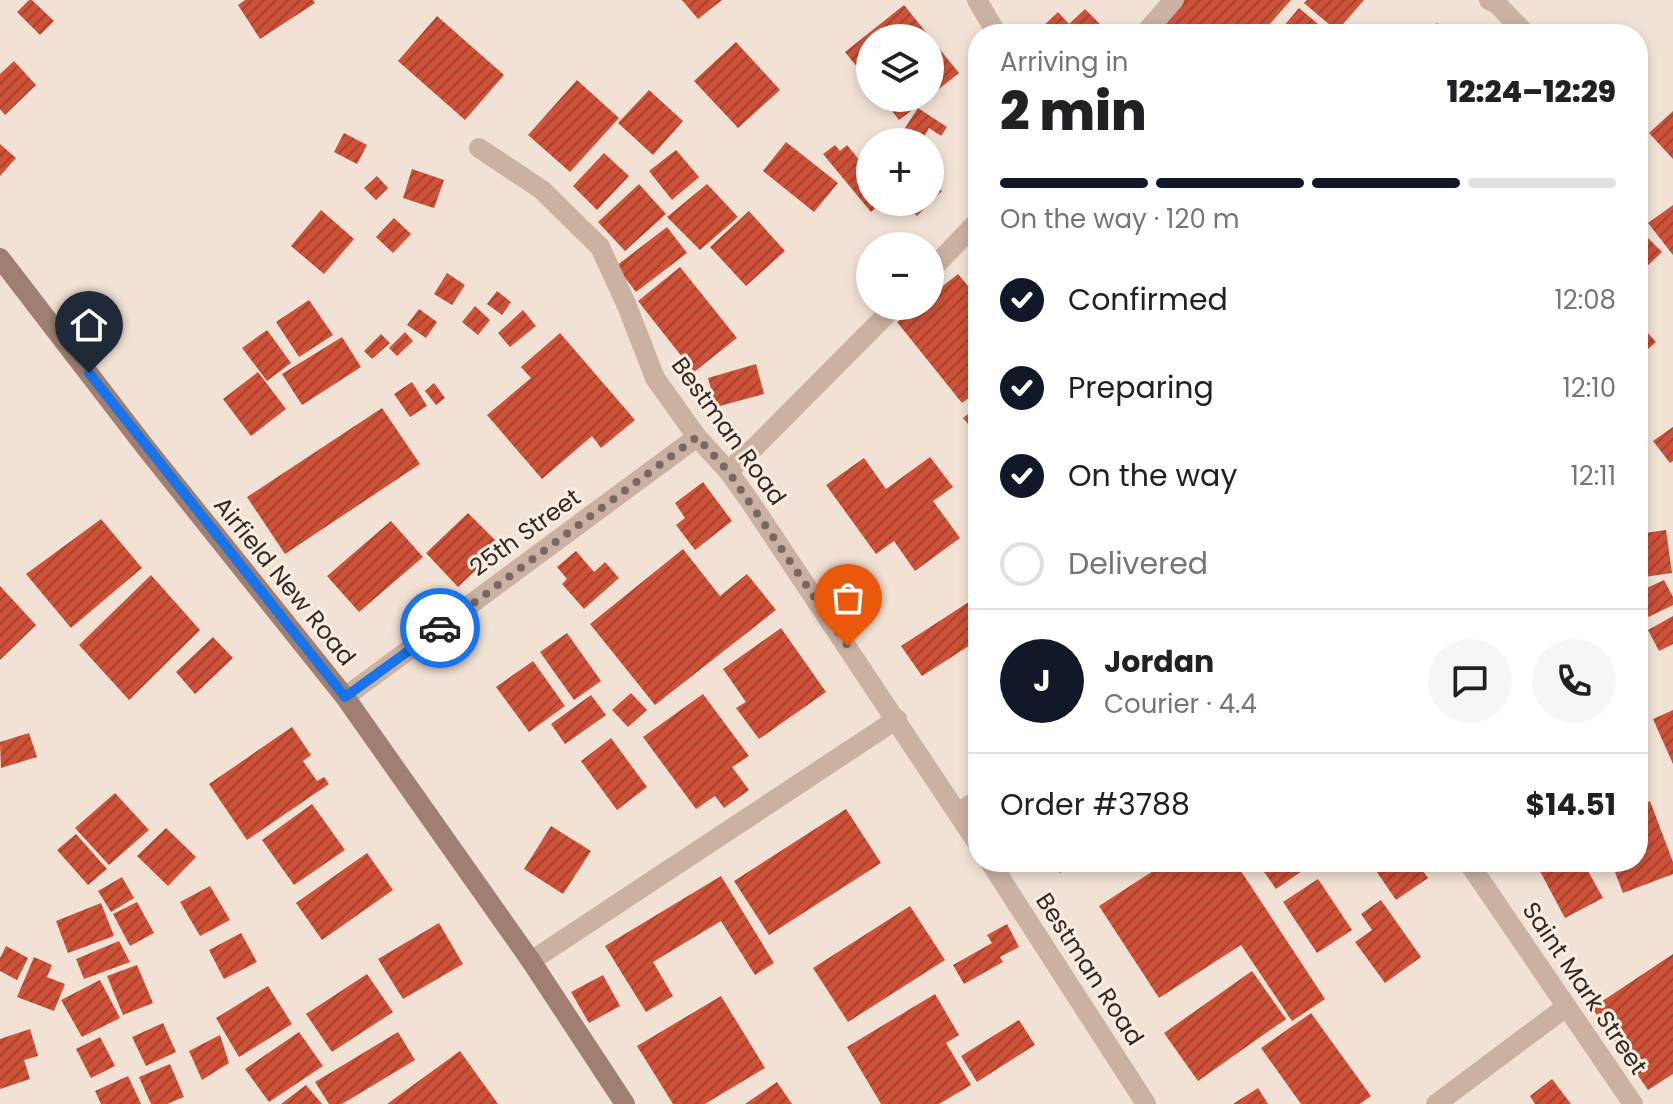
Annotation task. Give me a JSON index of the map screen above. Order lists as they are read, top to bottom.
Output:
{
  "streets": {
    "street": [
      "Bestman Road",
      "25th Street",
      "Airfield New Road",
      "Saint Mark Street"
    ]
  },
  "crossings": [
    ["Bestman Road", "25th Street"],
    ["25th Street", "Airfield New Road"]
  ],
  "page": {
    "map_buttons": ["+", "−"],
    "heading": ["2 min", "Arriving in", "12:24–12:29"],
    "panel": [
      "Jordan",
      "Courier · 4.4",
      "Order #3788",
      "$14.51"
    ],
    "bar": "On the way · 120 m",
    "list": [
      ["Confirmed", "12:08"],
      ["Preparing", "12:10"],
      ["On the way", "12:11"],
      "Delivered"
    ],
    "round": "J"
  }
}
